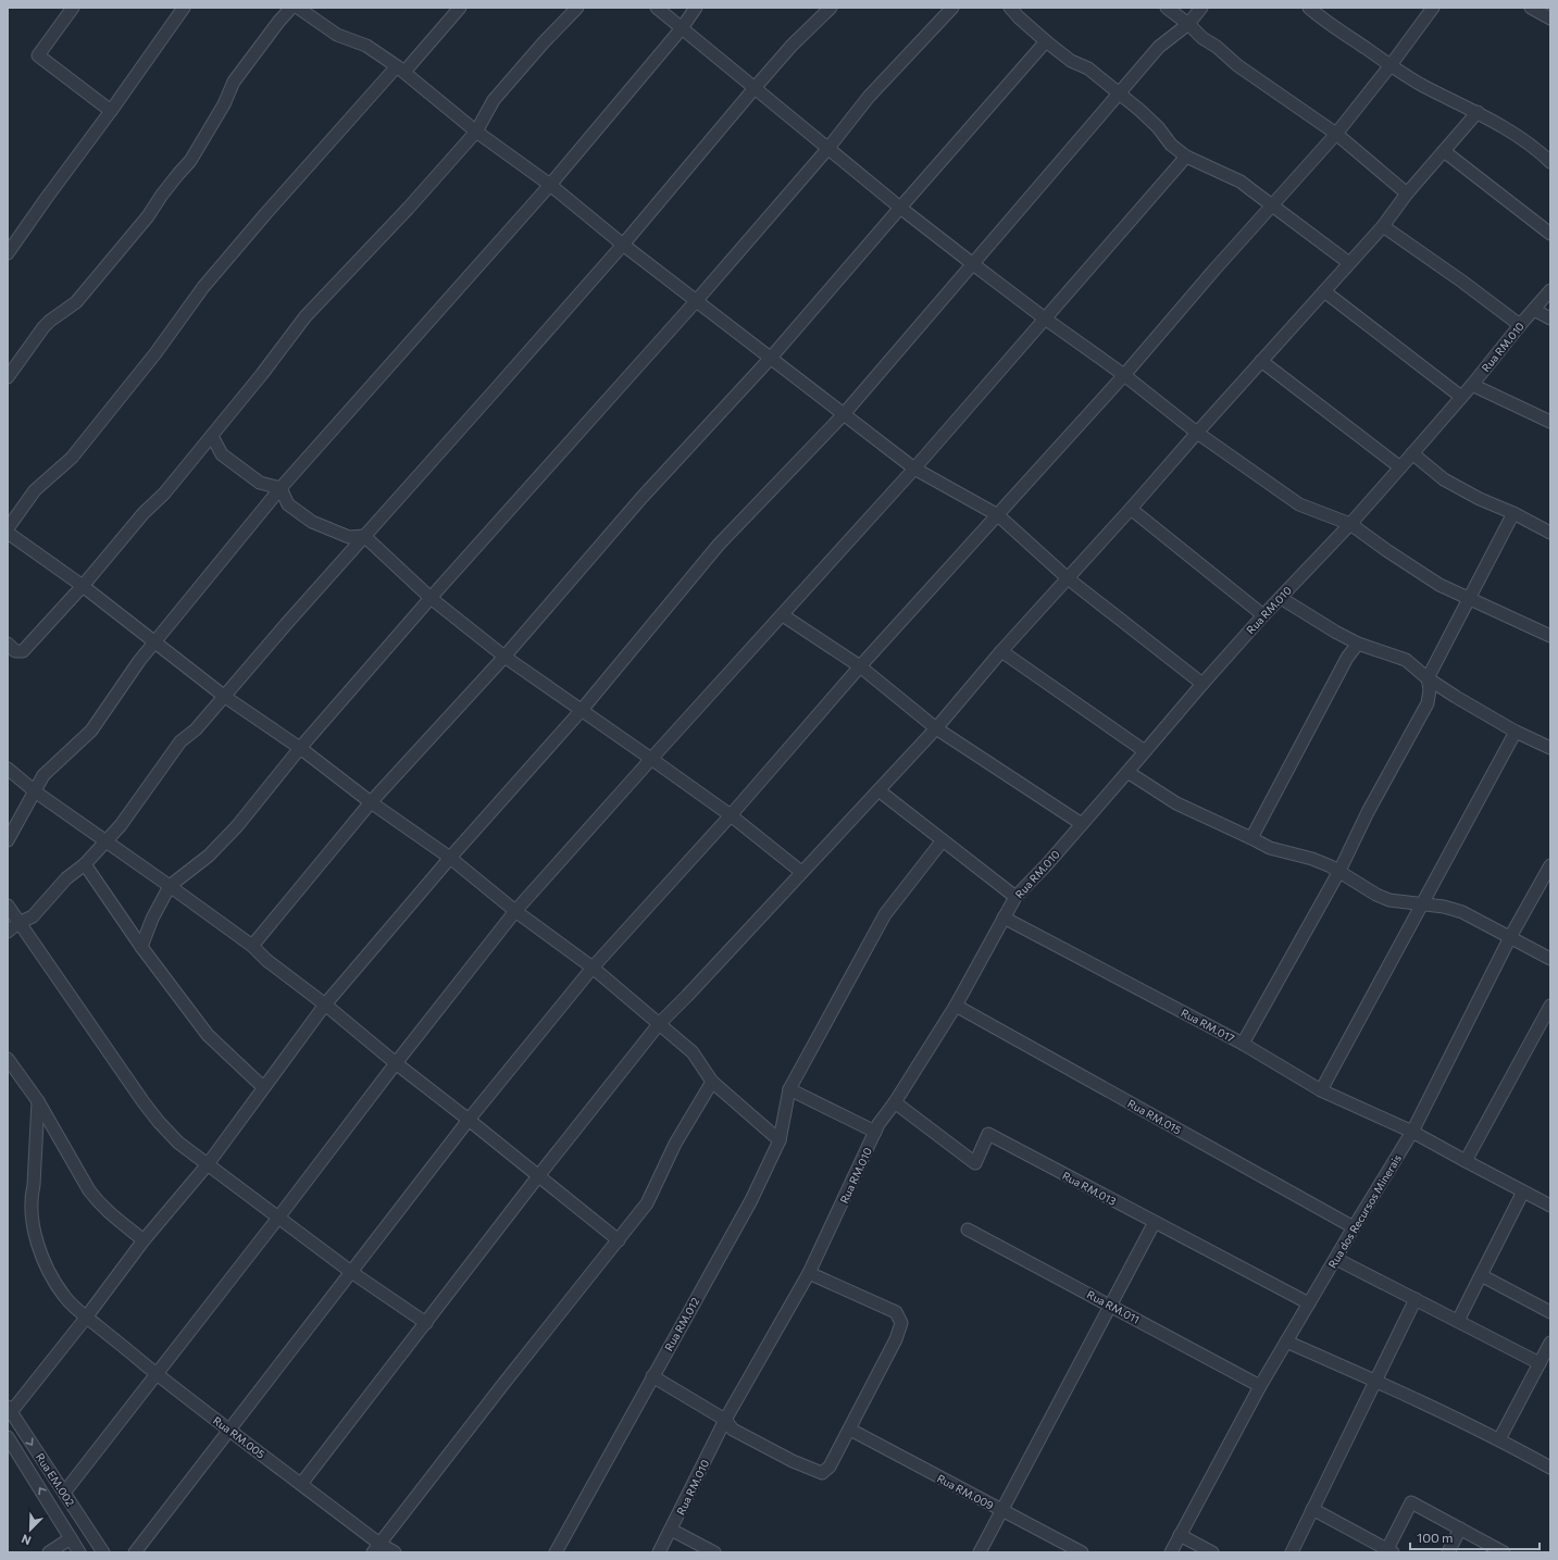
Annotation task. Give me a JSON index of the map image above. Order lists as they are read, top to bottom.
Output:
{
  "streets": {
    "street": [
      "Rua RM.010",
      "Rua RM.017",
      "Rua RM.015",
      "Rua RM.013",
      "Rua dos Recursos Minerais",
      "Rua RM.011",
      "Rua RM.012",
      "Rua RM.005",
      "Rua EM.002",
      "Rua RM.009"
    ]
  },
  "crossings": [
    ["Rua RM.010", "Rua RM.017"],
    ["Rua RM.010", "Rua RM.015"],
    ["Rua RM.010", "Rua RM.013"],
    ["Rua RM.017", "Rua dos Recursos Minerais"],
    ["Rua RM.015", "Rua dos Recursos Minerais"],
    ["Rua RM.013", "Rua dos Recursos Minerais"],
    ["Rua dos Recursos Minerais", "Rua RM.011"]
  ],
  "scale_bar": "100 m",
  "north": "bottom left"
}
